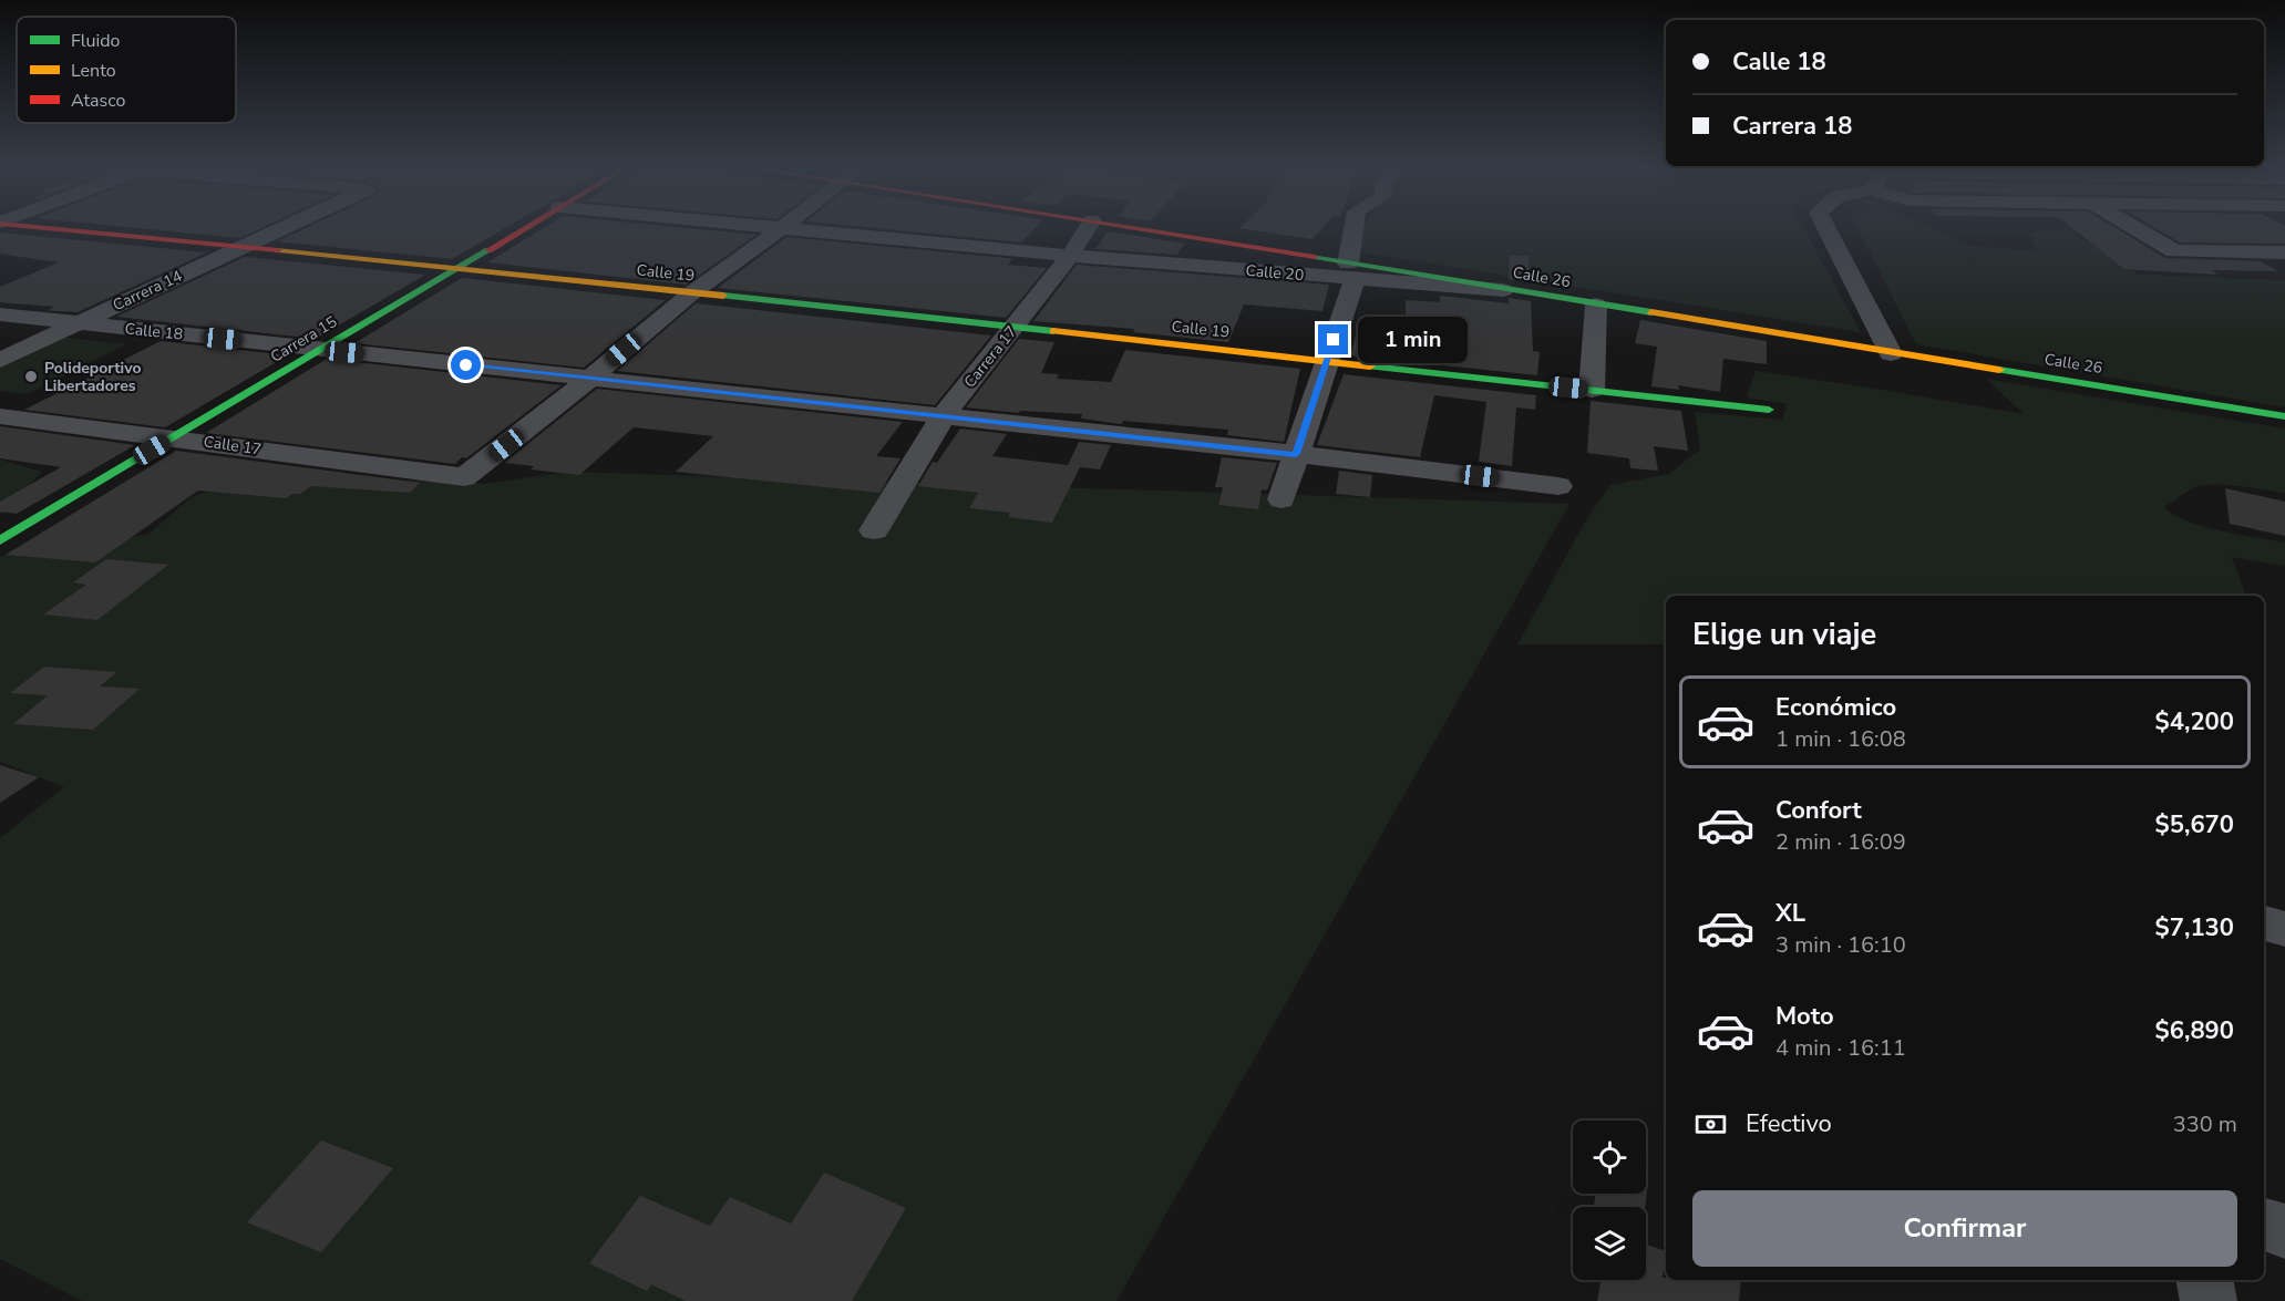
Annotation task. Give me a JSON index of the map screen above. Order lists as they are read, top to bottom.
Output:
{
  "streets": {
    "street": [
      "Calle 19",
      "Calle 20",
      "Calle 26",
      "Carrera 14",
      "Calle 18",
      "Carrera 15",
      "Carrera 17",
      "Calle 17"
    ]
  },
  "crossings": [
    ["Calle 19", "Carrera 14"],
    ["Calle 19", "Carrera 15"],
    ["Calle 19", "Carrera 17"],
    ["Calle 20", "Calle 26"],
    ["Calle 20", "Carrera 17"],
    ["Carrera 14", "Calle 18"],
    ["Calle 18", "Carrera 15"],
    ["Calle 18", "Carrera 17"],
    ["Calle 18", "Calle 17"],
    ["Carrera 15", "Calle 17"]
  ],
  "places": ["Polideportivo Libertadores"],
  "legend": ["Fluido", "Lento", "Atasco"],
  "page": {
    "banner": ["Calle 18", "Carrera 18"],
    "bubble": "1 min",
    "heading": "Elige un viaje",
    "list": [
      {
        "name": "Económico",
        "note": "1 min · 16:08",
        "value": "$4,200"
      },
      {
        "name": "Confort",
        "note": "2 min · 16:09",
        "value": "$5,670"
      },
      {
        "name": "XL",
        "note": "3 min · 16:10",
        "value": "$7,130"
      },
      {
        "name": "Moto",
        "note": "4 min · 16:11",
        "value": "$6,890"
      }
    ],
    "pay": ["Efectivo", "330 m"],
    "buttons": "Confirmar"
  }
}
